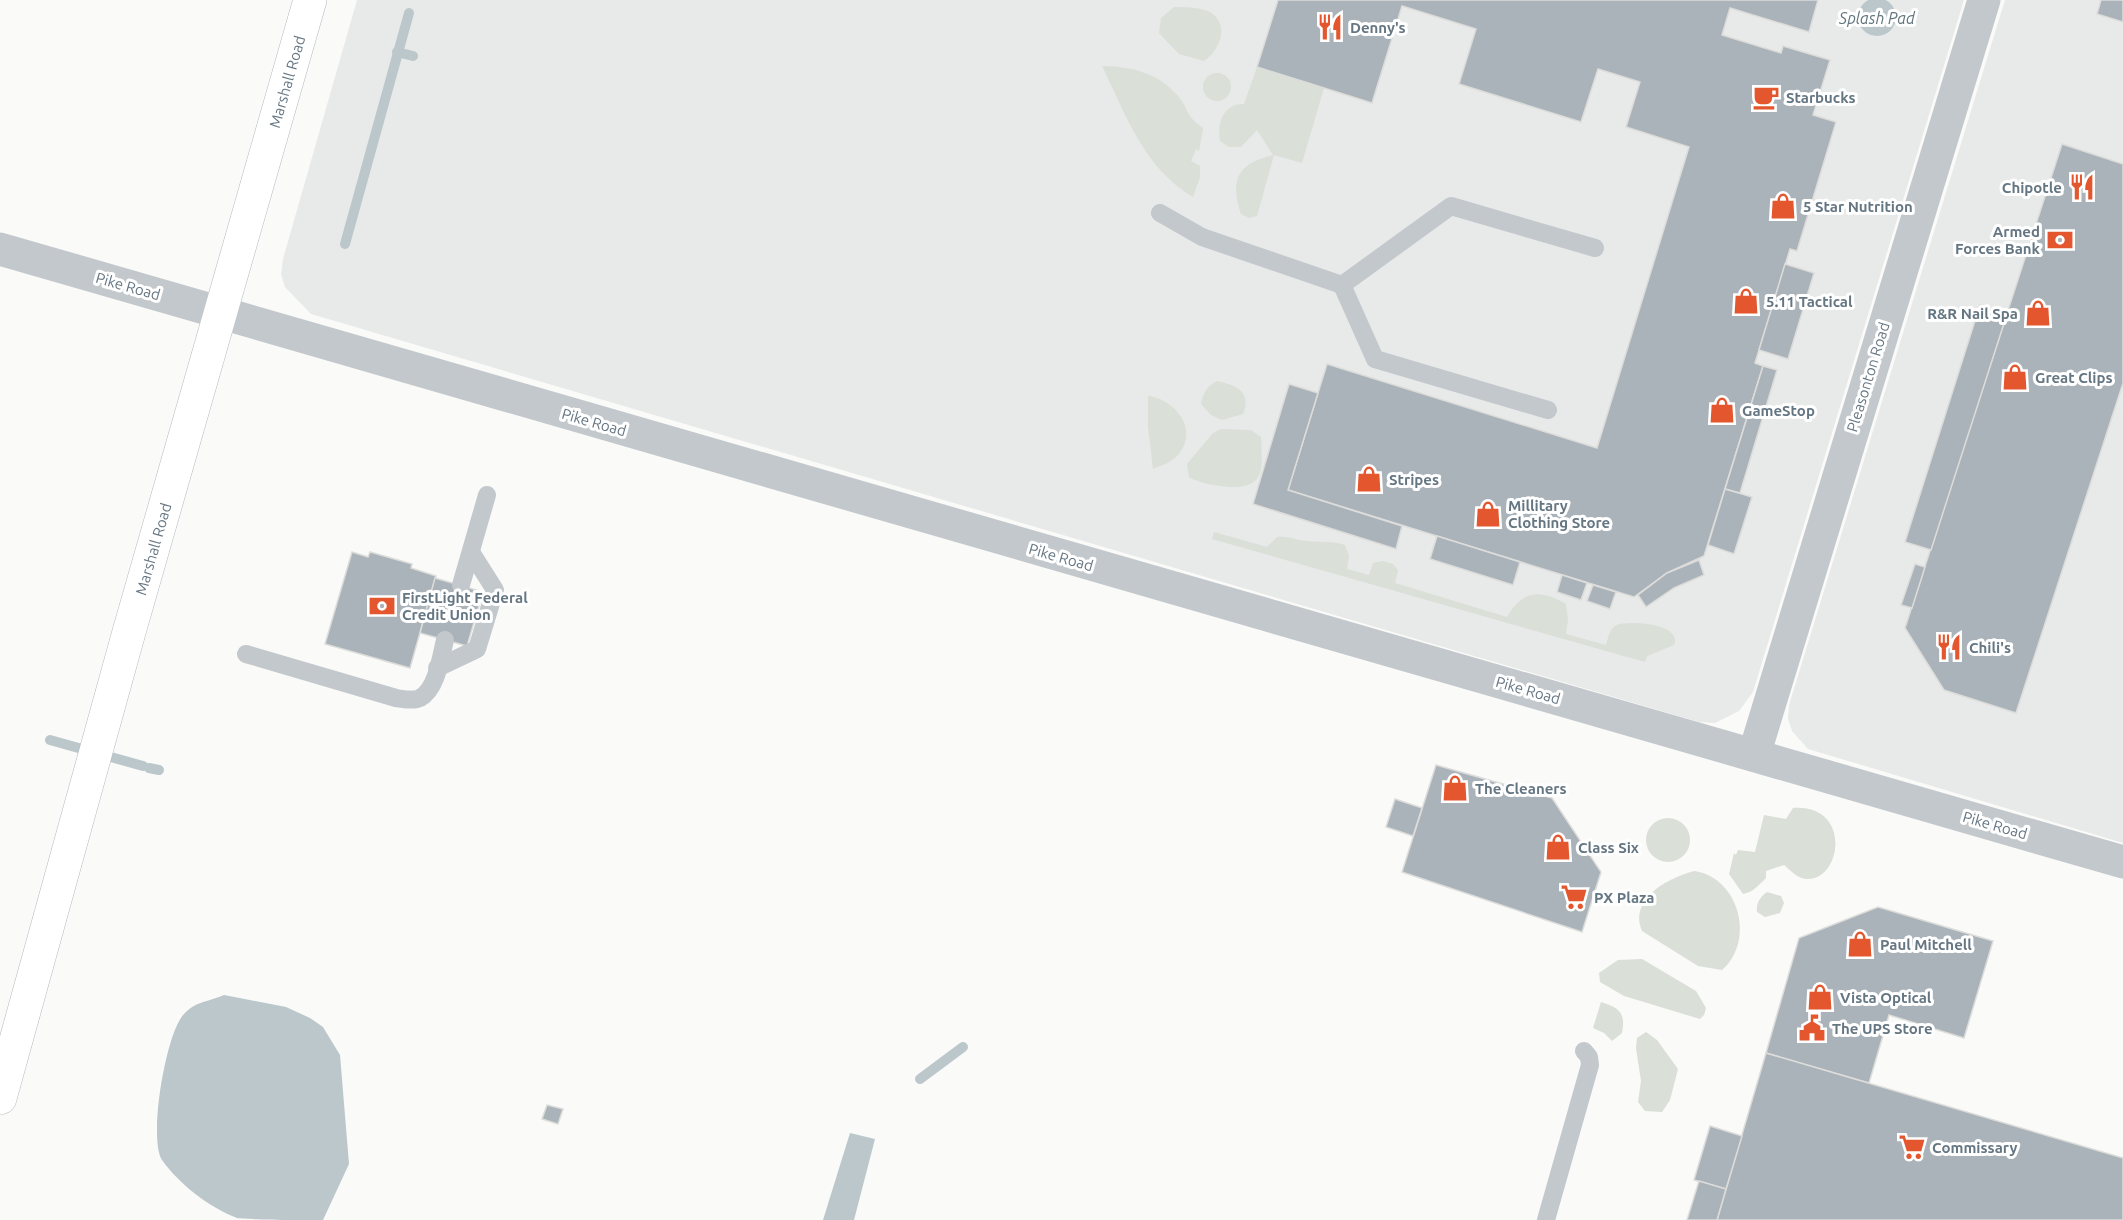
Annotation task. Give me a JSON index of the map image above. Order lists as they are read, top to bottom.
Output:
{
  "streets": {
    "street": ["Marshall Road", "Pike Road", "Pleasonton Road"]
  },
  "crossings": [
    ["Marshall Road", "Pike Road"],
    ["Pike Road", "Pleasonton Road"]
  ],
  "water": ["Splash Pad"],
  "places": {
    "restaurant": ["Denny's", "Chipotle", "Chili's"],
    "cafe": ["Starbucks"],
    "shop": [
      "5 Star Nutrition",
      "5.11 Tactical",
      "R&R Nail Spa",
      "Great Clips",
      "GameStop",
      "Stripes",
      "Millitary Clothing Store",
      "The Cleaners",
      "Class Six",
      "Paul Mitchell",
      "Vista Optical"
    ],
    "bank": ["Armed Forces Bank", "FirstLight Federal Credit Union"],
    "supermarket": ["PX Plaza", "Commissary"],
    "public building": ["The UPS Store"]
  }
}
